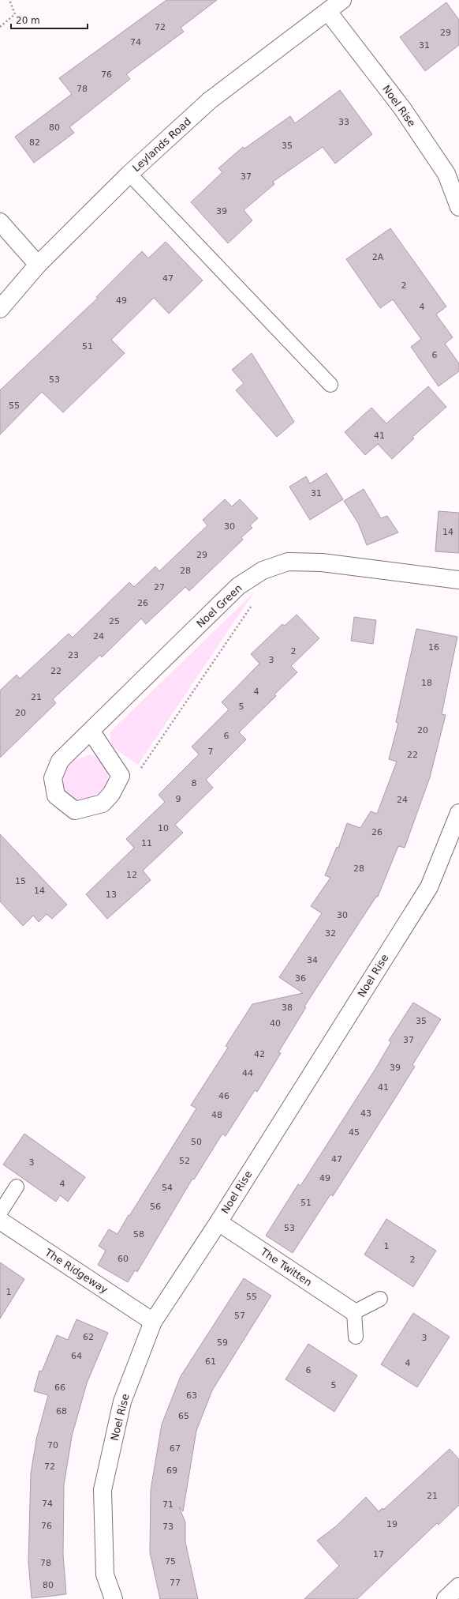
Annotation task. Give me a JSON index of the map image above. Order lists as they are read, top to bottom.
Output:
{
  "streets": {
    "street": [
      "Noel Rise",
      "Leylands Road",
      "Noel Green",
      "The Twitten",
      "The Ridgeway"
    ]
  },
  "crossings": [
    ["Noel Rise", "Leylands Road"],
    ["Noel Rise", "The Twitten"],
    ["Noel Rise", "The Ridgeway"]
  ],
  "house_numbers": [
    "72",
    "29",
    "74",
    "31",
    "76",
    "78",
    "33",
    "80",
    "82",
    "35",
    "37",
    "39",
    "2A",
    "47",
    "2",
    "49",
    "4",
    "51",
    "6",
    "53",
    "55",
    "41",
    "31",
    "30",
    "14",
    "29",
    "28",
    "27",
    "26",
    "25",
    "24",
    "16",
    "2",
    "23",
    "3",
    "22",
    "18",
    "4",
    "21",
    "5",
    "20",
    "20",
    "6",
    "7",
    "22",
    "8",
    "9",
    "24",
    "10",
    "26",
    "11",
    "28",
    "12",
    "15",
    "14",
    "13",
    "30",
    "32",
    "34",
    "36",
    "38",
    "35",
    "40",
    "37",
    "42",
    "39",
    "44",
    "41",
    "46",
    "43",
    "48",
    "45",
    "50",
    "47",
    "52",
    "3",
    "49",
    "4",
    "54",
    "51",
    "56",
    "53",
    "58",
    "1",
    "60",
    "2",
    "1",
    "55",
    "57",
    "62",
    "3",
    "59",
    "64",
    "61",
    "4",
    "6",
    "5",
    "66",
    "63",
    "68",
    "65",
    "70",
    "67",
    "72",
    "69",
    "21",
    "74",
    "71",
    "19",
    "76",
    "73",
    "17",
    "75",
    "78",
    "77",
    "80"
  ],
  "scale_bar": "20 m"
}
